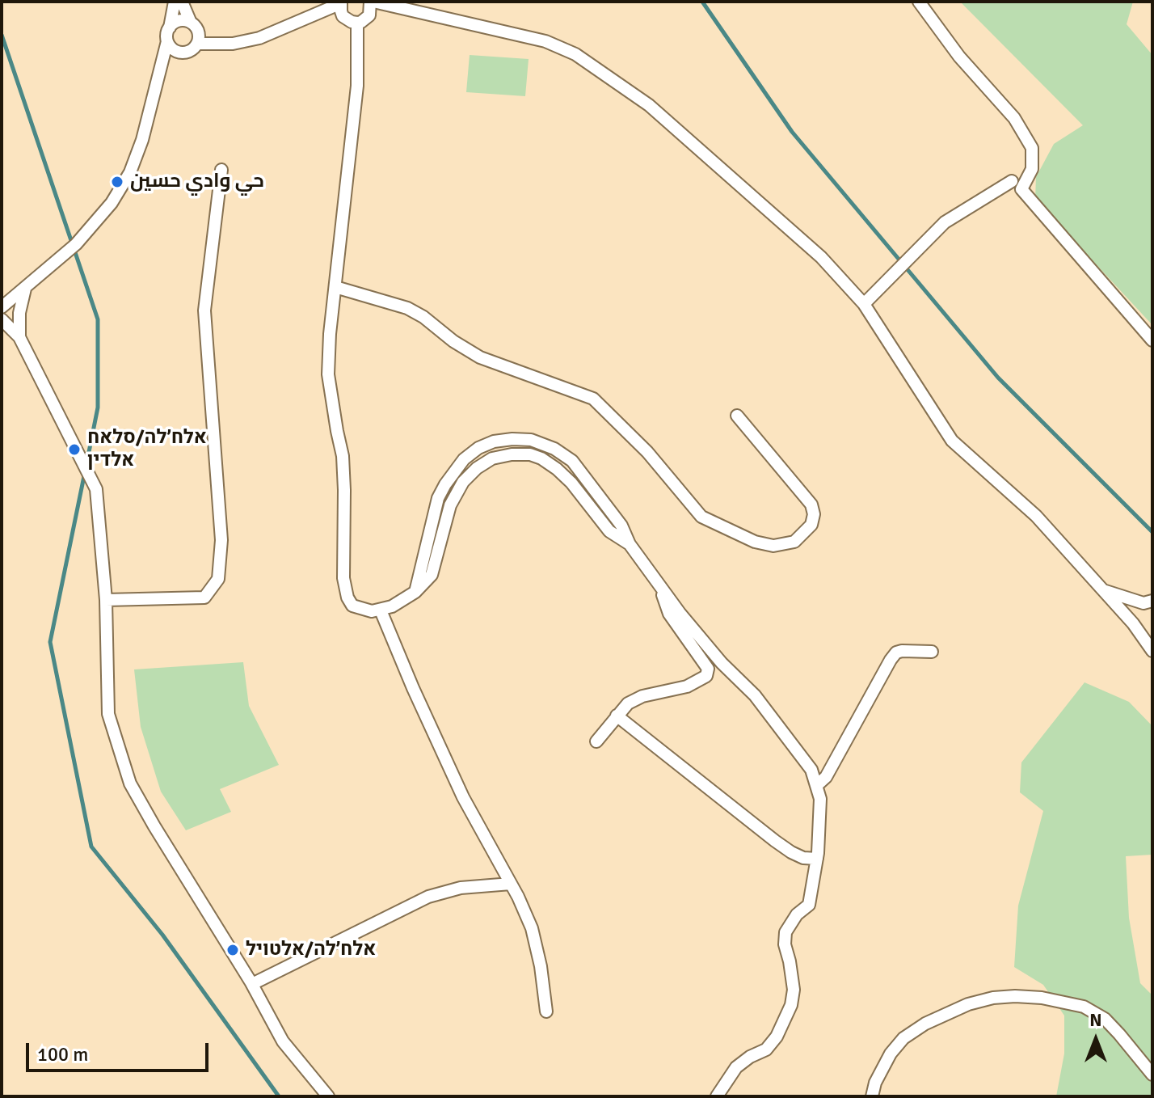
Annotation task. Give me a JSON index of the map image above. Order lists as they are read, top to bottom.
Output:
{
  "places": ["حي وادي حسين", "אלח׳לה/סלאח אלדין", "אלח׳לה/אלטויל"],
  "scale_bar": "100 m",
  "north": "top"
}
